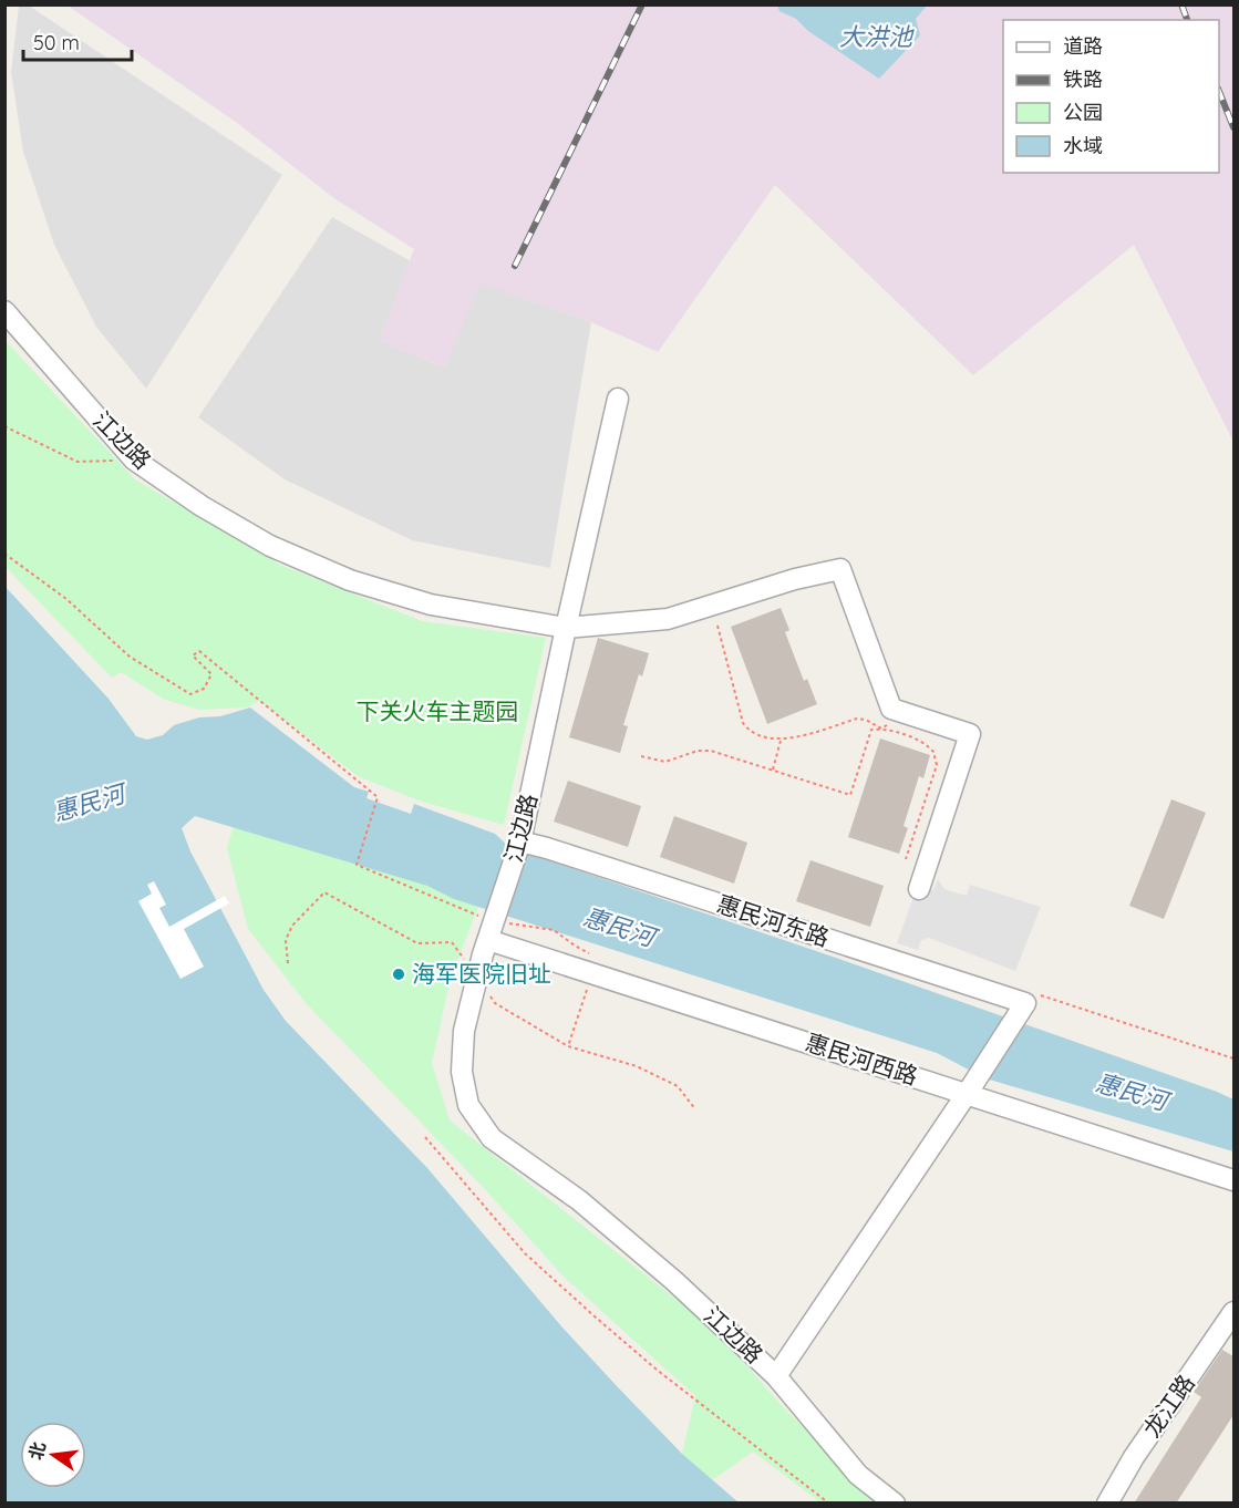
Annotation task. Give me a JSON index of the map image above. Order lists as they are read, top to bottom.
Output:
{
  "streets": {
    "street": [
      "江边路",
      "惠民河东路",
      "惠民河西路",
      "龙江路"
    ]
  },
  "crossings": [
    ["江边路", "惠民河东路"],
    ["江边路", "惠民河西路"],
    ["惠民河东路", "惠民河西路"]
  ],
  "water": ["大洪池", "惠民河"],
  "parks": ["下关火车主题园"],
  "places": ["海军医院旧址"],
  "legend": [
    "道路",
    "铁路",
    "公园",
    "水域"
  ],
  "scale_bar": "50 m",
  "north": "left"
}
